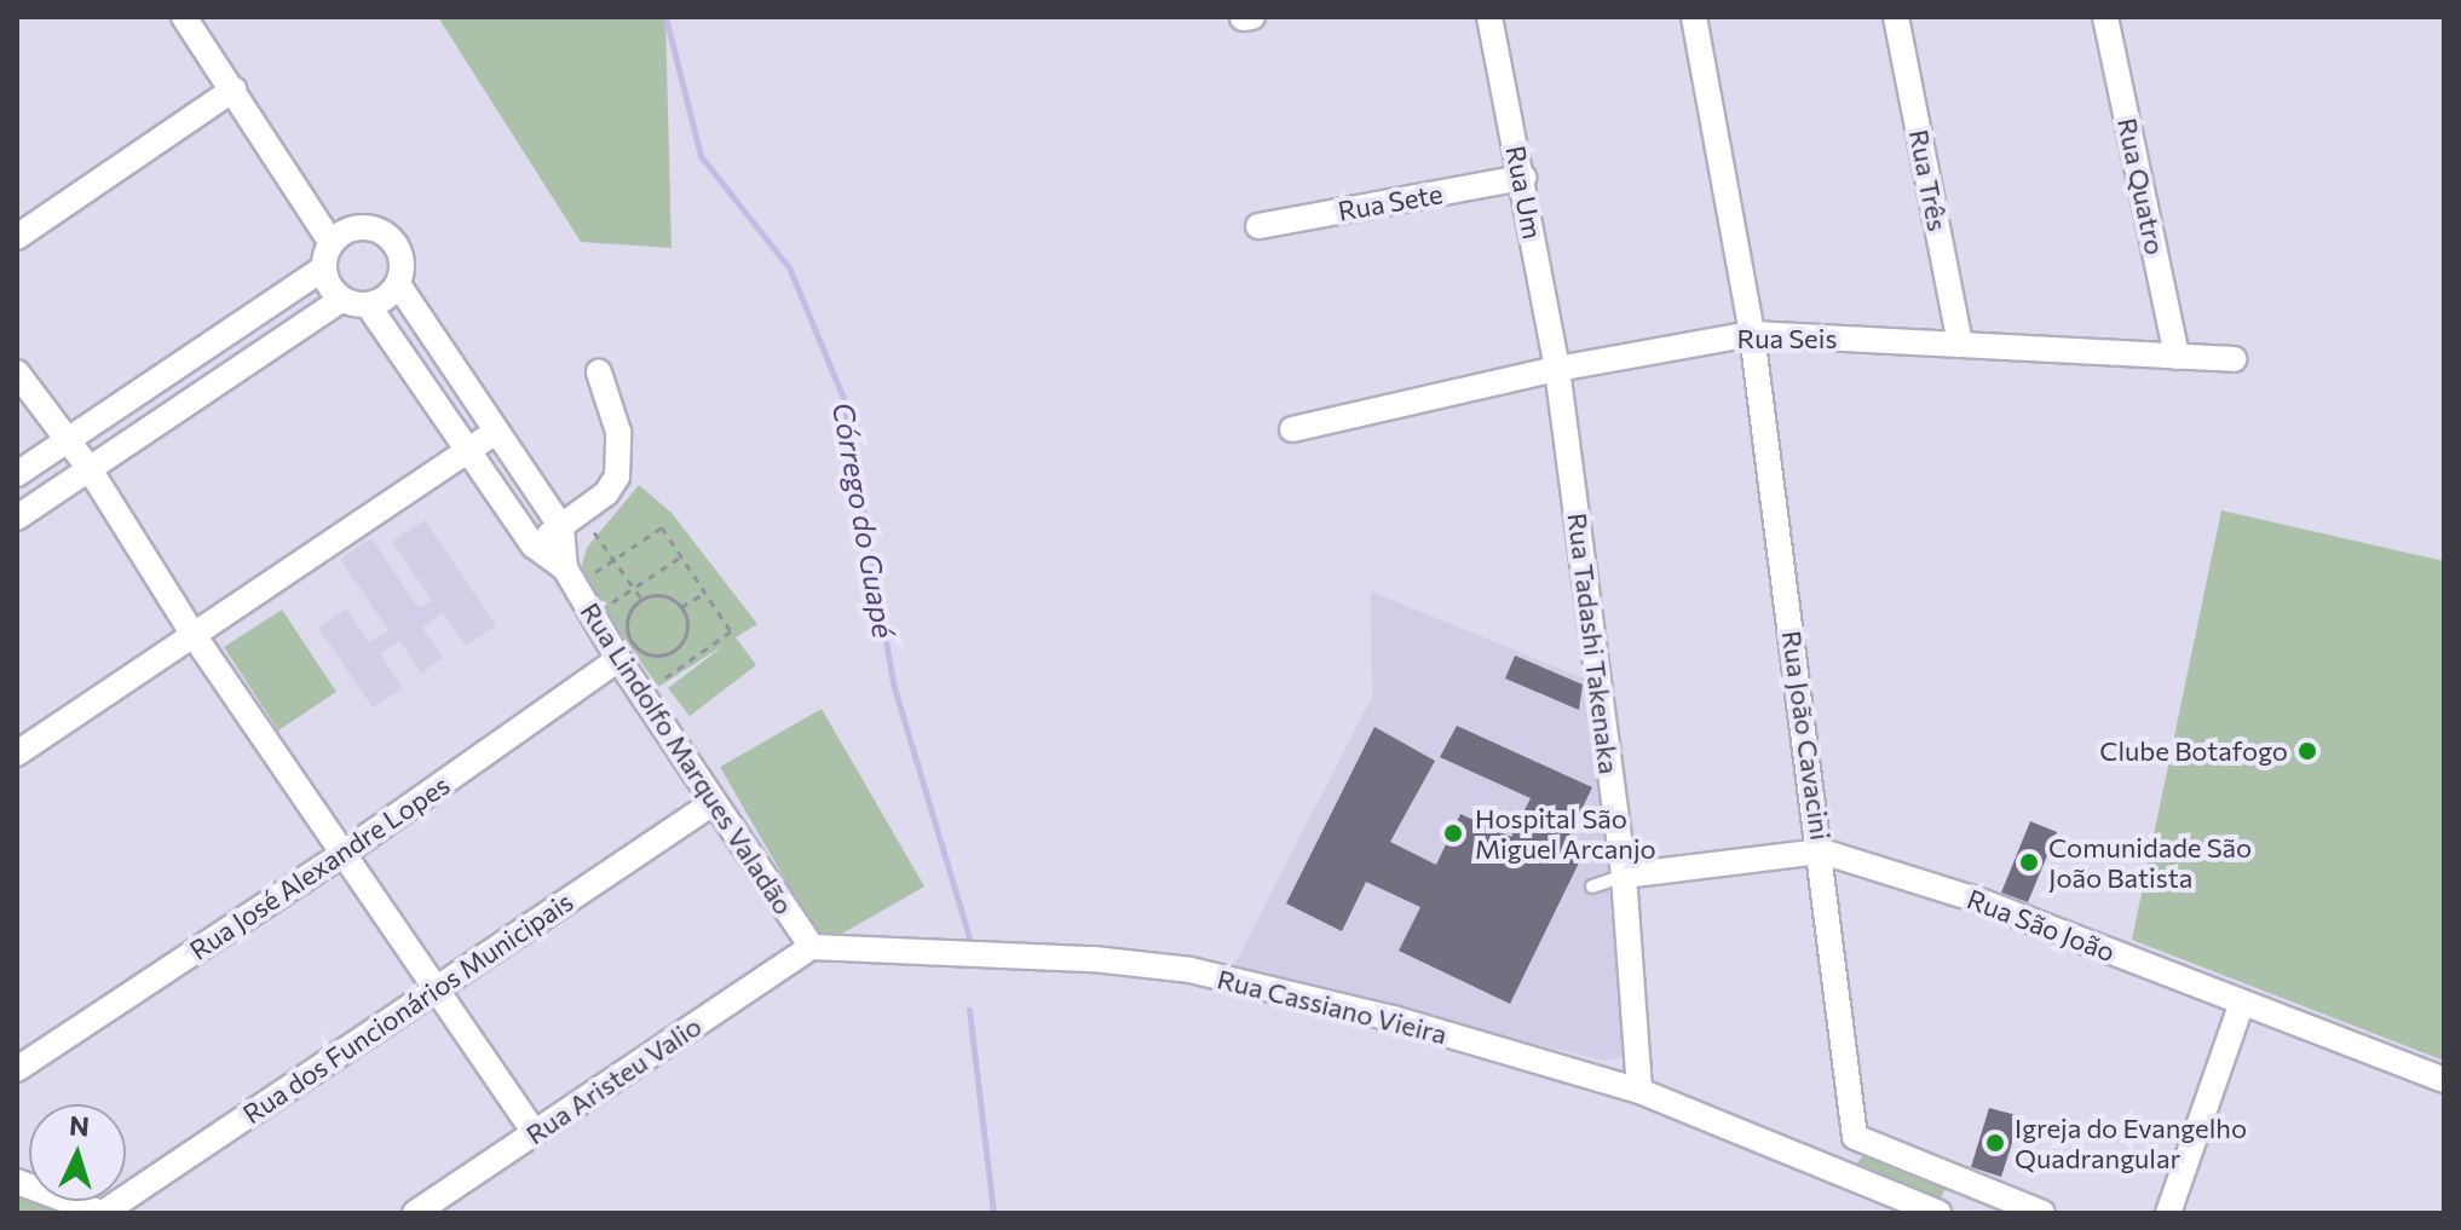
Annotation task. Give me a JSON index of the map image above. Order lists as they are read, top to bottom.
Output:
{
  "streets": {
    "street": [
      "Rua Três",
      "Rua Quatro",
      "Rua Um",
      "Rua Sete",
      "Rua Seis",
      "Rua Tadashi Takenaka",
      "Rua João Cavacini",
      "Rua Lindolfo Marques Valadão",
      "Rua José Alexandre Lopes",
      "Rua São João",
      "Rua Cassiano Vieira",
      "Rua dos Funcionários Municipais",
      "Rua Aristeu Valio"
    ]
  },
  "crossings": [
    ["Rua Três", "Rua Seis"],
    ["Rua Quatro", "Rua Seis"],
    ["Rua Um", "Rua Sete"],
    ["Rua Um", "Rua Seis"],
    ["Rua Um", "Rua Tadashi Takenaka"],
    ["Rua Seis", "Rua Tadashi Takenaka"],
    ["Rua Seis", "Rua João Cavacini"],
    ["Rua Tadashi Takenaka", "Rua São João"],
    ["Rua Tadashi Takenaka", "Rua Cassiano Vieira"],
    ["Rua João Cavacini", "Rua São João"],
    ["Rua Lindolfo Marques Valadão", "Rua José Alexandre Lopes"],
    ["Rua Lindolfo Marques Valadão", "Rua Cassiano Vieira"],
    ["Rua Lindolfo Marques Valadão", "Rua dos Funcionários Municipais"],
    ["Rua Lindolfo Marques Valadão", "Rua Aristeu Valio"],
    ["Rua Cassiano Vieira", "Rua Aristeu Valio"]
  ],
  "water": ["Córrego do Guapé"],
  "places": [
    "Clube Botafogo",
    "Hospital São Miguel Arcanjo",
    "Comunidade São João Batista",
    "Igreja do Evangelho Quadrangular"
  ],
  "north": "top"
}
